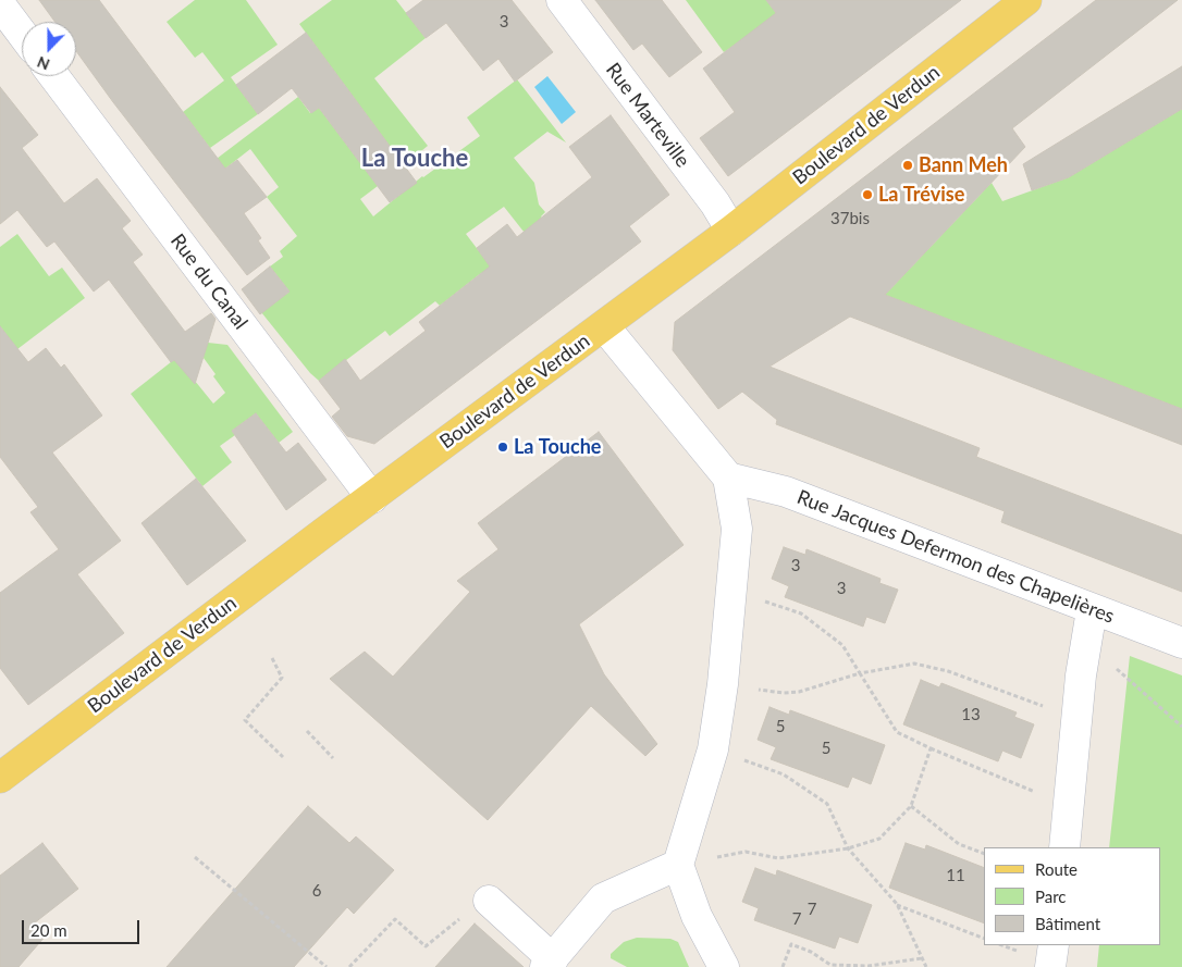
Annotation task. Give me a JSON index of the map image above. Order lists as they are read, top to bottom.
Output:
{
  "streets": {
    "main road": ["Boulevard de Verdun"],
    "street": ["Rue Marteville", "Rue du Canal", "Rue Jacques Defermon des Chapelières"]
  },
  "crossings": [
    ["Rue Marteville", "Boulevard de Verdun"],
    ["Boulevard de Verdun", "Rue du Canal"]
  ],
  "districts": ["La Touche"],
  "places": ["Bann Meh", "La Trévise", "La Touche"],
  "house_numbers": [
    "3",
    "37bis",
    "3",
    "3",
    "13",
    "5",
    "5",
    "11",
    "6",
    "7",
    "7"
  ],
  "legend": ["Route", "Parc", "Bâtiment"],
  "scale_bar": "20 m",
  "north": "bottom"
}
